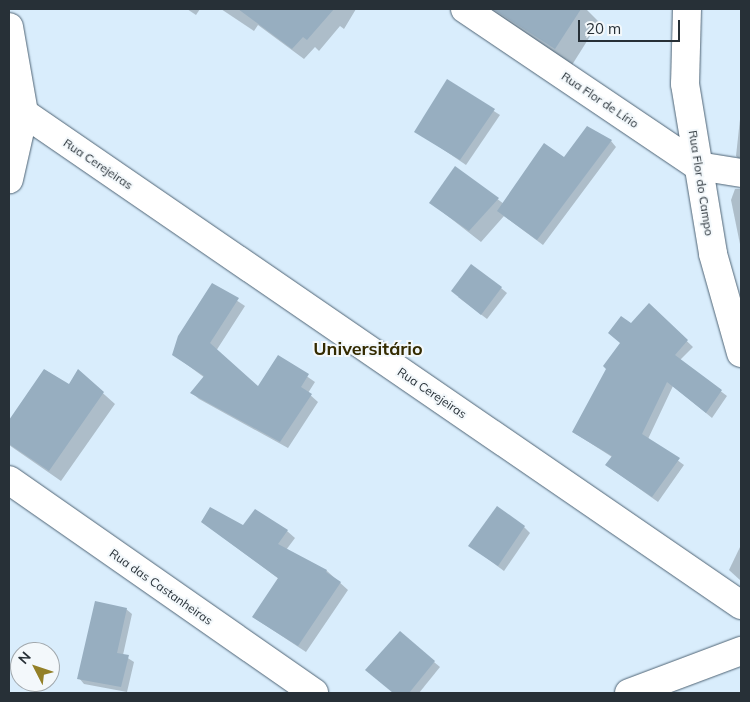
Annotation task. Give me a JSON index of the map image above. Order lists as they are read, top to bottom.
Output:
{
  "streets": {
    "street": [
      "Rua Flor de Lírio",
      "Rua Cerejeiras",
      "Rua Flor do Campo",
      "Rua das Castanheiras"
    ]
  },
  "crossings": [
    ["Rua Flor de Lírio", "Rua Flor do Campo"]
  ],
  "districts": ["Universitário"],
  "scale_bar": "20 m",
  "north": "top left"
}
